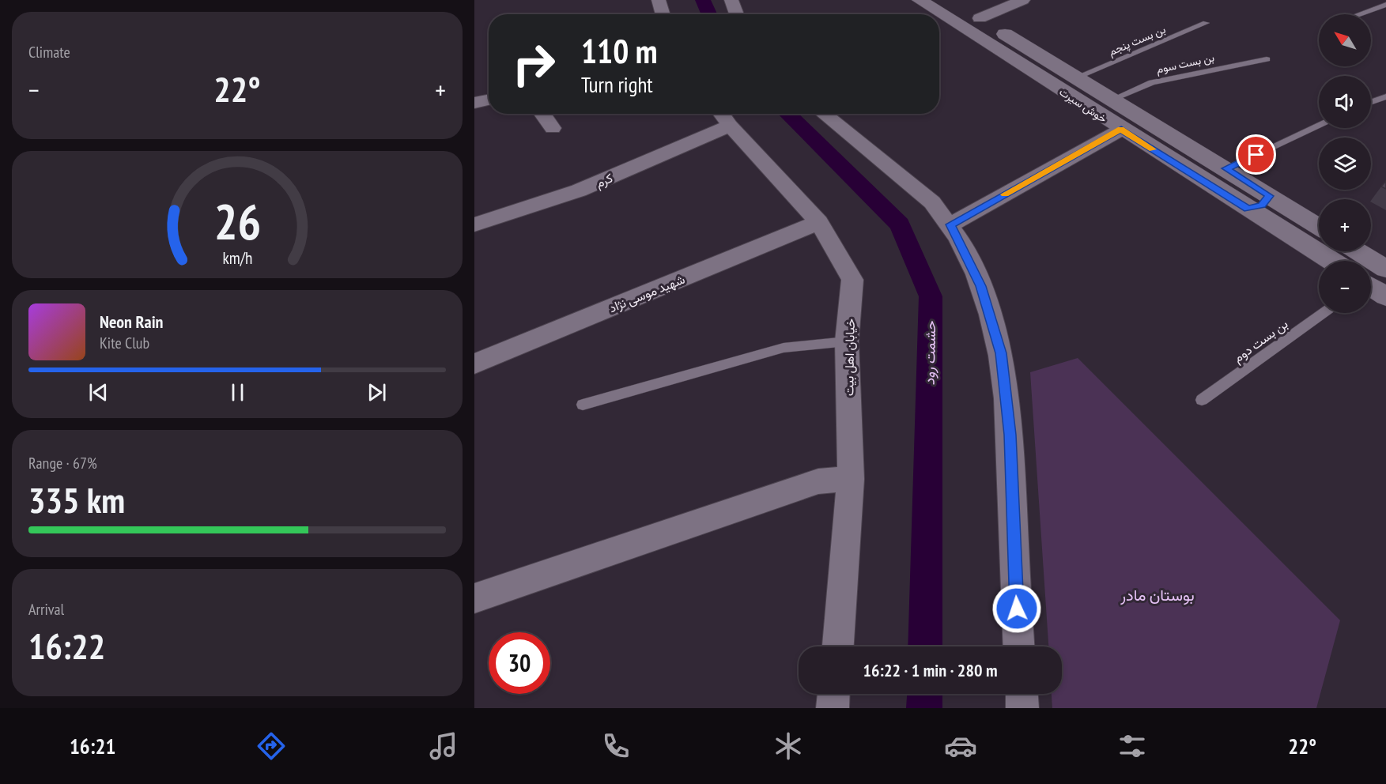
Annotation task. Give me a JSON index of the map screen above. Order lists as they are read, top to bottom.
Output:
{
  "streets": {
    "main road": ["خوش سیرت"],
    "street": ["کرم", "شهید موسی نژاد", "خیابان اهل بیت"],
    "lane": ["بن بست پنجم", "بن بست سوم", "بن بست دوم"]
  },
  "crossings": [
    ["بن بست پنجم", "خوش سیرت"],
    ["بن بست سوم", "خوش سیرت"],
    ["کرم", "خیابان اهل بیت"],
    ["شهید موسی نژاد", "خیابان اهل بیت"]
  ],
  "water": ["حشمت رود"],
  "parks": ["بوستان مادر"],
  "north": "top left",
  "page": {
    "tile": [
      "Climate",
      ["Range · 67%", "335 km"],
      ["Arrival", "16:22"]
    ],
    "map_buttons": ["+", "−"],
    "turn": ["110 m", "Turn right"],
    "heat": ["−", "22°", "+"],
    "song": ["Neon Rain", "Kite Club"],
    "limit": "30",
    "trip": "16:22 · 1 min · 280 m",
    "tabs": ["16:21", "22°"],
    "gauge": ["26", "km/h"]
  }
}
